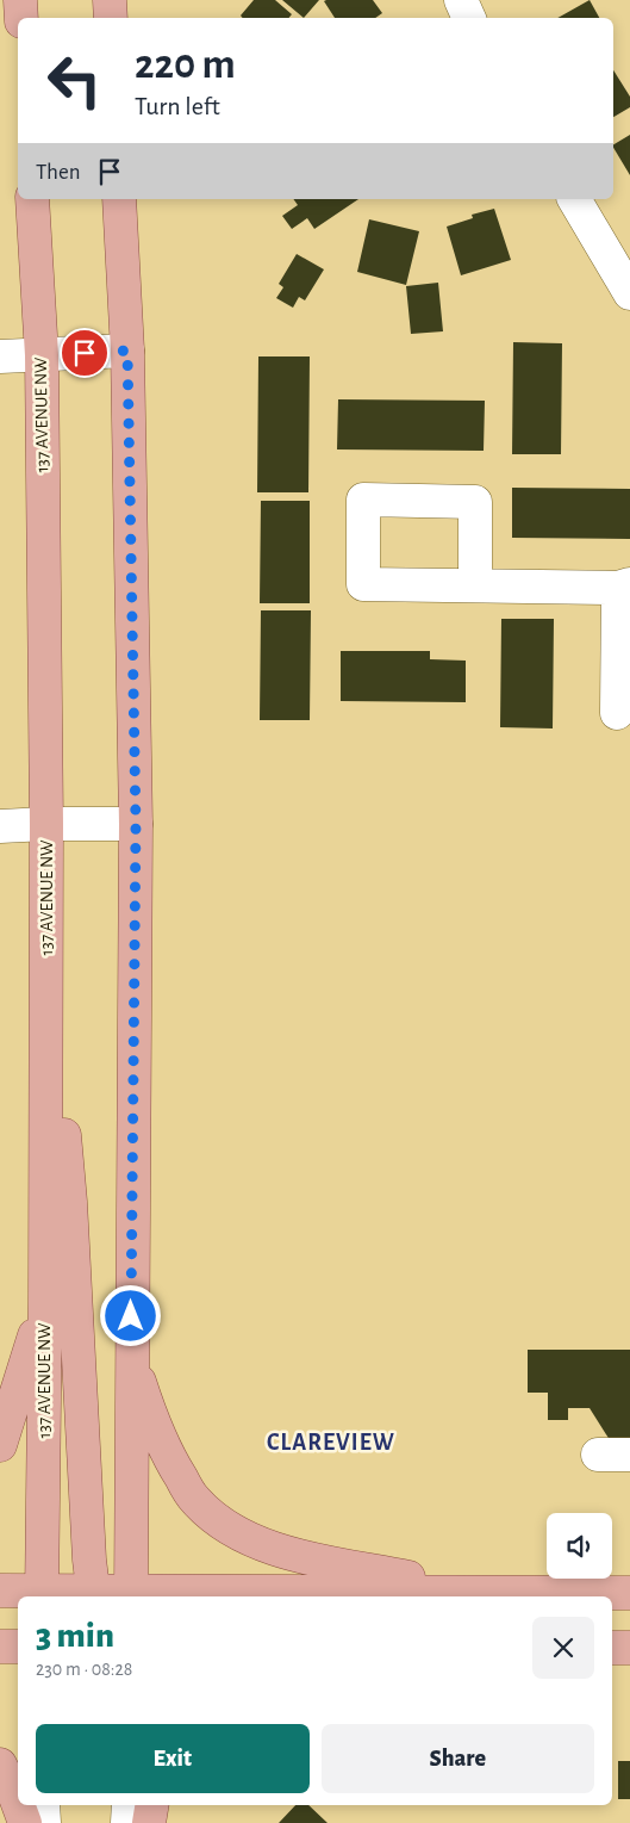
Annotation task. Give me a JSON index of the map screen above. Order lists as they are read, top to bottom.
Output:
{
  "streets": {
    "main road": ["137 AVENUE NW"]
  },
  "districts": ["CLAREVIEW"],
  "page": {
    "turn": ["220 m", "Turn left"],
    "then": "Then",
    "heading": ["3 min", "230 m · 08:28"],
    "buttons": ["Exit", "Share"]
  }
}
